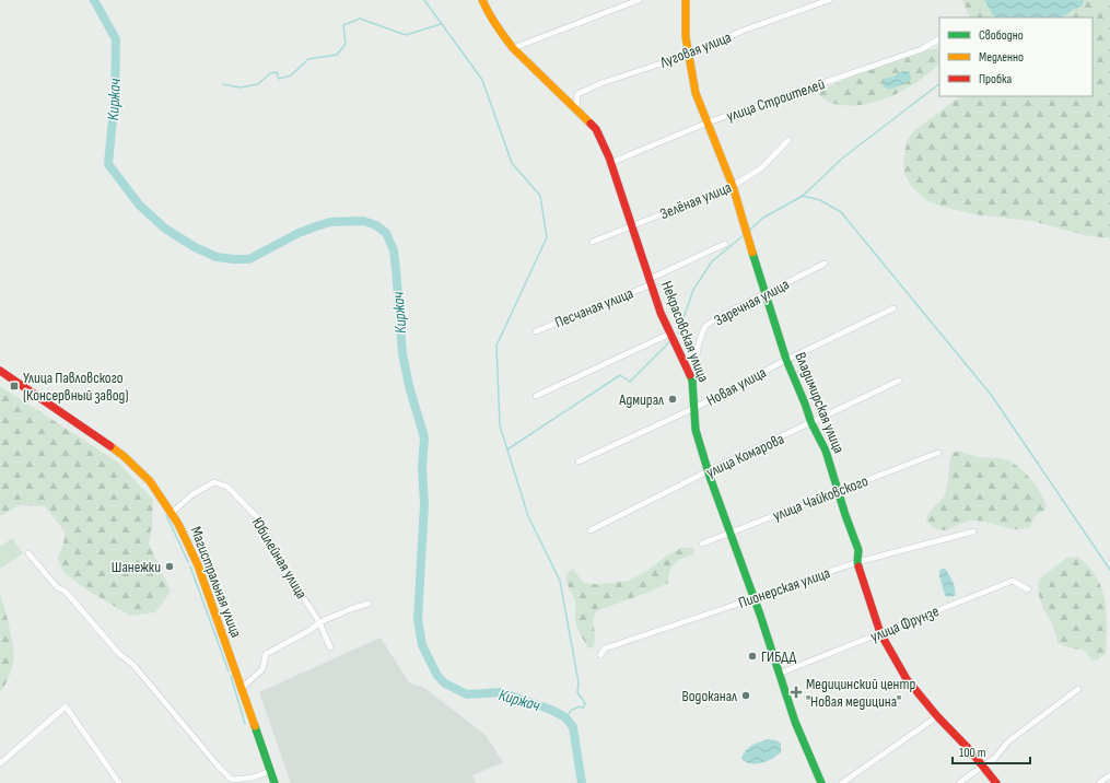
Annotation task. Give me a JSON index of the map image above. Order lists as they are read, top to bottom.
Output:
{
  "streets": {
    "street": [
      "Луговая улица",
      "улица Строителей",
      "Зелёная улица",
      "Заречная улица",
      "Песчаная улица",
      "Некрасовская улица",
      "Новая улица",
      "Владимирская улица",
      "улица Комарова",
      "улица Чайковского",
      "Юбилейная улица",
      "Магистральная улица",
      "Пионерская улица",
      "улица Фрунзе"
    ]
  },
  "crossings": [
    ["Луговая улица", "Некрасовская улица"],
    ["Луговая улица", "Владимирская улица"],
    ["улица Строителей", "Некрасовская улица"],
    ["улица Строителей", "Владимирская улица"],
    ["Зелёная улица", "Некрасовская улица"],
    ["Зелёная улица", "Владимирская улица"],
    ["Заречная улица", "Некрасовская улица"],
    ["Заречная улица", "Владимирская улица"],
    ["Песчаная улица", "Некрасовская улица"],
    ["Некрасовская улица", "Новая улица"],
    ["Некрасовская улица", "улица Комарова"],
    ["Некрасовская улица", "улица Чайковского"],
    ["Некрасовская улица", "Пионерская улица"],
    ["Некрасовская улица", "улица Фрунзе"],
    ["Новая улица", "Владимирская улица"],
    ["Владимирская улица", "улица Комарова"],
    ["Владимирская улица", "улица Чайковского"],
    ["Владимирская улица", "Пионерская улица"],
    ["Владимирская улица", "улица Фрунзе"],
    ["Юбилейная улица", "Магистральная улица"]
  ],
  "water": ["Киржач"],
  "places": {
    "transit": ["Улица Павловского (Консервный завод)"],
    "other": [
      "Адмирал",
      "Шанежки",
      "ГИБДД",
      "Водоканал"
    ],
    "health": ["Медицинский центр \"Новая медицина\""]
  },
  "legend": ["Свободно", "Медленно", "Пробка"],
  "scale_bar": "100 m"
}
